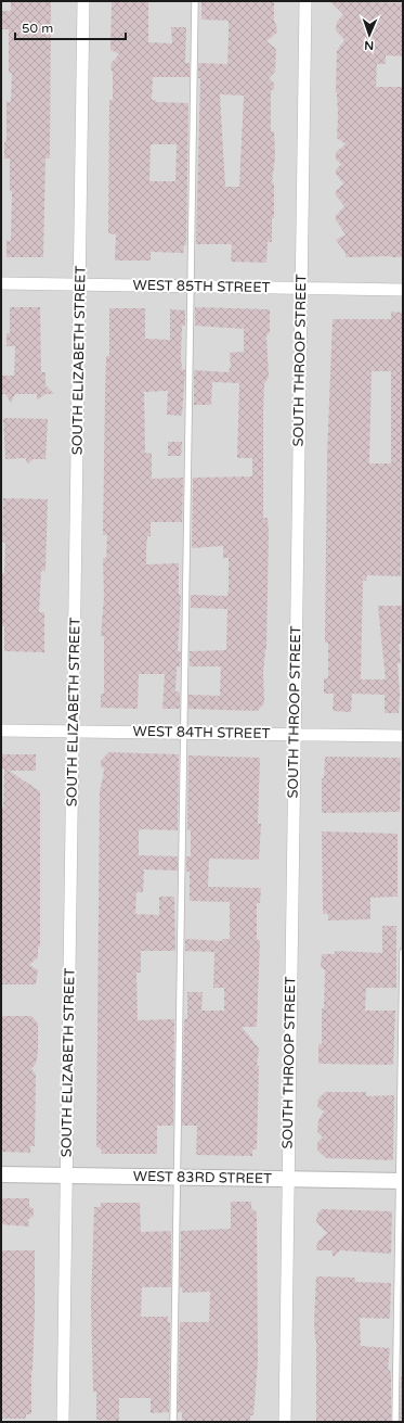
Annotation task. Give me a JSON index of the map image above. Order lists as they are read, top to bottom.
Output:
{
  "streets": {
    "street": [
      "WEST 85TH STREET",
      "SOUTH ELIZABETH STREET",
      "SOUTH THROOP STREET",
      "WEST 84TH STREET",
      "WEST 83RD STREET"
    ]
  },
  "crossings": [
    ["WEST 85TH STREET", "SOUTH ELIZABETH STREET"],
    ["WEST 85TH STREET", "SOUTH THROOP STREET"],
    ["SOUTH ELIZABETH STREET", "WEST 84TH STREET"],
    ["SOUTH ELIZABETH STREET", "WEST 83RD STREET"],
    ["SOUTH THROOP STREET", "WEST 84TH STREET"],
    ["SOUTH THROOP STREET", "WEST 83RD STREET"]
  ],
  "scale_bar": "50 m",
  "north": "bottom"
}
